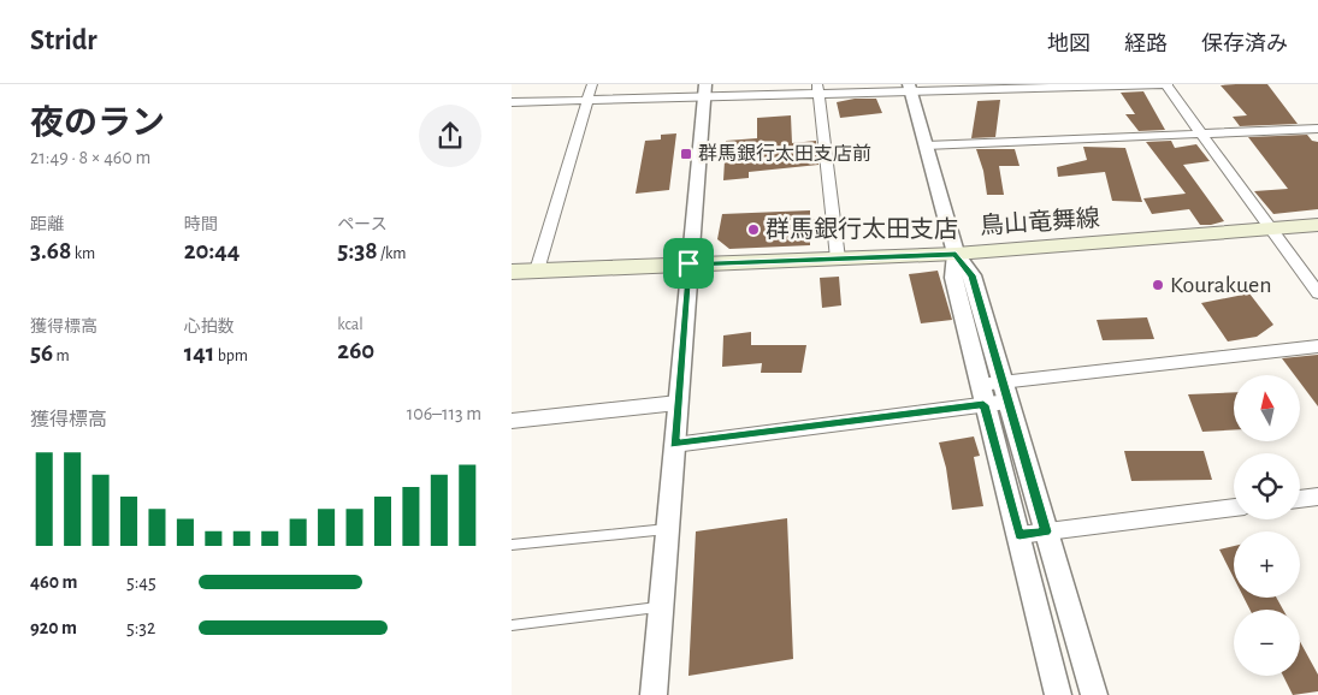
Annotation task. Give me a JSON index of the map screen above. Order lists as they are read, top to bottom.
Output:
{
  "streets": {
    "main road": ["鳥山竜舞線"]
  },
  "places": {
    "transit": ["群馬銀行太田支店前"],
    "other": ["群馬銀行太田支店", "Kourakuen"]
  },
  "north": "top",
  "page": {
    "header": "Stridr",
    "nav": ["地図", "経路", "保存済み"],
    "heading": ["夜のラン", "21:49 · 8 × 460 m"],
    "stats": [
      ["距離", "3.68 km"],
      ["時間", "20:44"],
      ["ペース", "5:38 /km"],
      ["獲得標高", "56 m"],
      ["心拍数", "141 bpm"],
      ["kcal", "260"]
    ],
    "map_buttons": ["+", "−"],
    "chart": ["獲得標高", "106–113 m"],
    "list": [
      {
        "name": "460 m",
        "note": "5:45"
      },
      {
        "name": "920 m",
        "note": "5:32"
      }
    ]
  }
}
